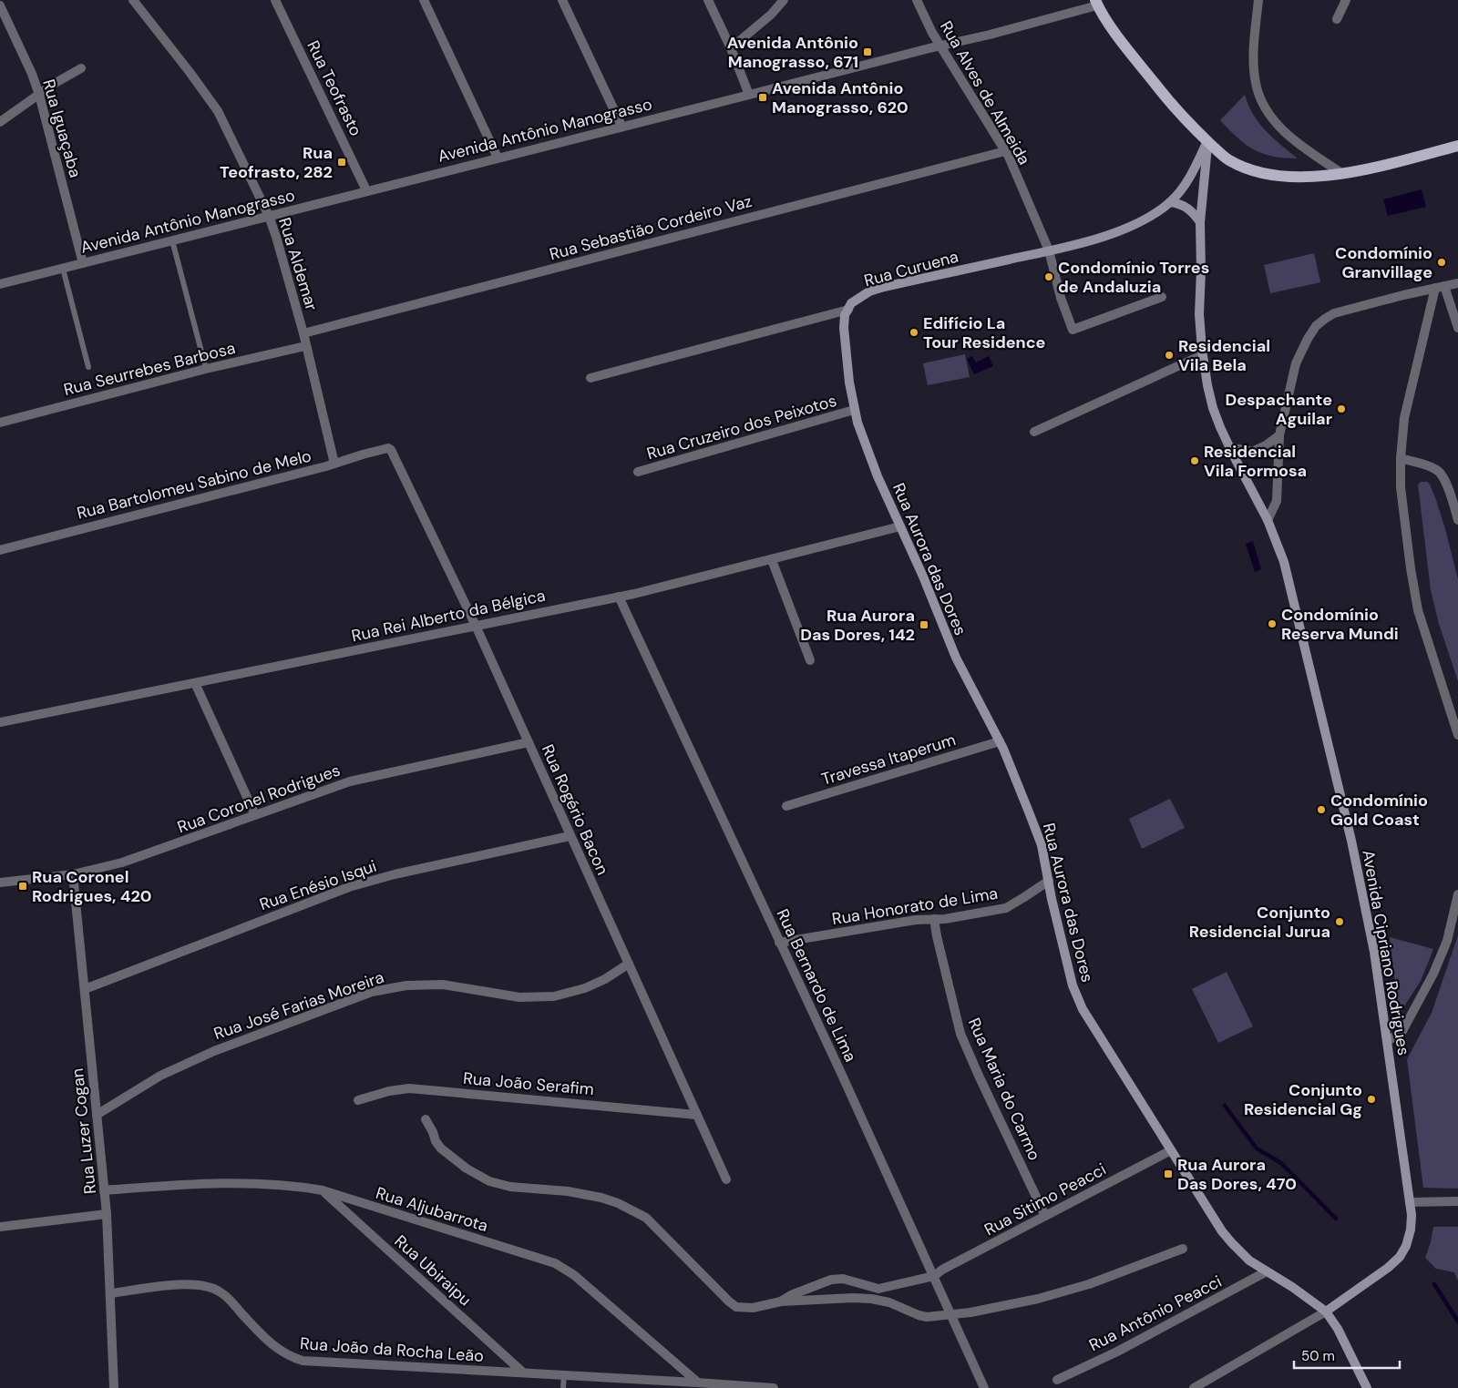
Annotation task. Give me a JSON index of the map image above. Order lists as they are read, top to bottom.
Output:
{
  "streets": {
    "main road": ["Rua Curuena", "Rua Aurora das Dores", "Avenida Cipriano Rodrigues"],
    "street": [
      "Rua Teofrasto",
      "Rua Alves de Almeida",
      "Rua Iguaçaba",
      "Avenida Antônio Manograsso",
      "Rua Sebastião Cordeiro Vaz",
      "Rua Aldemar",
      "Rua Seurrebes Barbosa",
      "Rua Cruzeiro dos Peixotos",
      "Rua Bartolomeu Sabino de Melo",
      "Rua Rei Alberto da Bélgica",
      "Travessa Itaperum",
      "Rua Coronel Rodrigues",
      "Rua Rogério Bacon",
      "Rua Enésio Isqui",
      "Rua Honorato de Lima",
      "Rua Bernardo de Lima",
      "Rua José Farias Moreira",
      "Rua João Serafim",
      "Rua Maria do Carmo",
      "Rua Luzer Cogan",
      "Rua Sitimo Peacci",
      "Rua Aljubarrota",
      "Rua Ubiraipu",
      "Rua Antônio Peacci",
      "Rua João da Rocha Leão"
    ]
  },
  "crossings": [
    ["Rua Teofrasto", "Avenida Antônio Manograsso"],
    ["Rua Alves de Almeida", "Avenida Antônio Manograsso"],
    ["Rua Alves de Almeida", "Rua Sebastião Cordeiro Vaz"],
    ["Rua Alves de Almeida", "Rua Curuena"],
    ["Rua Iguaçaba", "Avenida Antônio Manograsso"],
    ["Avenida Antônio Manograsso", "Rua Aldemar"],
    ["Rua Sebastião Cordeiro Vaz", "Rua Aldemar"],
    ["Rua Aldemar", "Rua Seurrebes Barbosa"],
    ["Rua Aldemar", "Rua Bartolomeu Sabino de Melo"],
    ["Rua Curuena", "Rua Aurora das Dores"],
    ["Rua Curuena", "Avenida Cipriano Rodrigues"],
    ["Rua Cruzeiro dos Peixotos", "Rua Aurora das Dores"],
    ["Rua Bartolomeu Sabino de Melo", "Rua Rogério Bacon"],
    ["Rua Aurora das Dores", "Rua Rei Alberto da Bélgica"],
    ["Rua Aurora das Dores", "Travessa Itaperum"],
    ["Rua Aurora das Dores", "Rua Honorato de Lima"],
    ["Rua Aurora das Dores", "Avenida Cipriano Rodrigues"],
    ["Rua Aurora das Dores", "Rua Sitimo Peacci"],
    ["Rua Aurora das Dores", "Rua Antônio Peacci"],
    ["Rua Rei Alberto da Bélgica", "Rua Rogério Bacon"],
    ["Rua Rei Alberto da Bélgica", "Rua Bernardo de Lima"],
    ["Rua Coronel Rodrigues", "Rua Rogério Bacon"],
    ["Rua Coronel Rodrigues", "Rua Luzer Cogan"],
    ["Rua Rogério Bacon", "Rua Enésio Isqui"],
    ["Rua Rogério Bacon", "Rua José Farias Moreira"],
    ["Rua Rogério Bacon", "Rua João Serafim"],
    ["Rua Enésio Isqui", "Rua Luzer Cogan"],
    ["Rua Honorato de Lima", "Rua Bernardo de Lima"],
    ["Rua Honorato de Lima", "Rua Maria do Carmo"],
    ["Rua Bernardo de Lima", "Rua Sitimo Peacci"],
    ["Rua José Farias Moreira", "Rua Luzer Cogan"],
    ["Rua Maria do Carmo", "Rua Sitimo Peacci"],
    ["Rua Luzer Cogan", "Rua Aljubarrota"],
    ["Rua Luzer Cogan", "Rua João da Rocha Leão"],
    ["Rua Aljubarrota", "Rua Ubiraipu"],
    ["Rua Aljubarrota", "Rua João da Rocha Leão"],
    ["Rua Ubiraipu", "Rua João da Rocha Leão"]
  ],
  "places": {
    "transit": [
      "Avenida Antônio Manograsso, 671",
      "Avenida Antônio Manograsso, 620",
      "Rua Teofrasto, 282",
      "Rua Aurora Das Dores, 142",
      "Rua Coronel Rodrigues, 420",
      "Rua Aurora Das Dores, 470"
    ],
    "other": [
      "Condomínio Granvillage",
      "Condomínio Torres de Andaluzia",
      "Edifício La Tour Residence",
      "Residencial Vila Bela",
      "Despachante Aguilar",
      "Residencial Vila Formosa",
      "Condomínio Reserva Mundi",
      "Condomínio Gold Coast",
      "Conjunto Residencial Jurua",
      "Conjunto Residencial Gg"
    ]
  },
  "scale_bar": "50 m"
}
